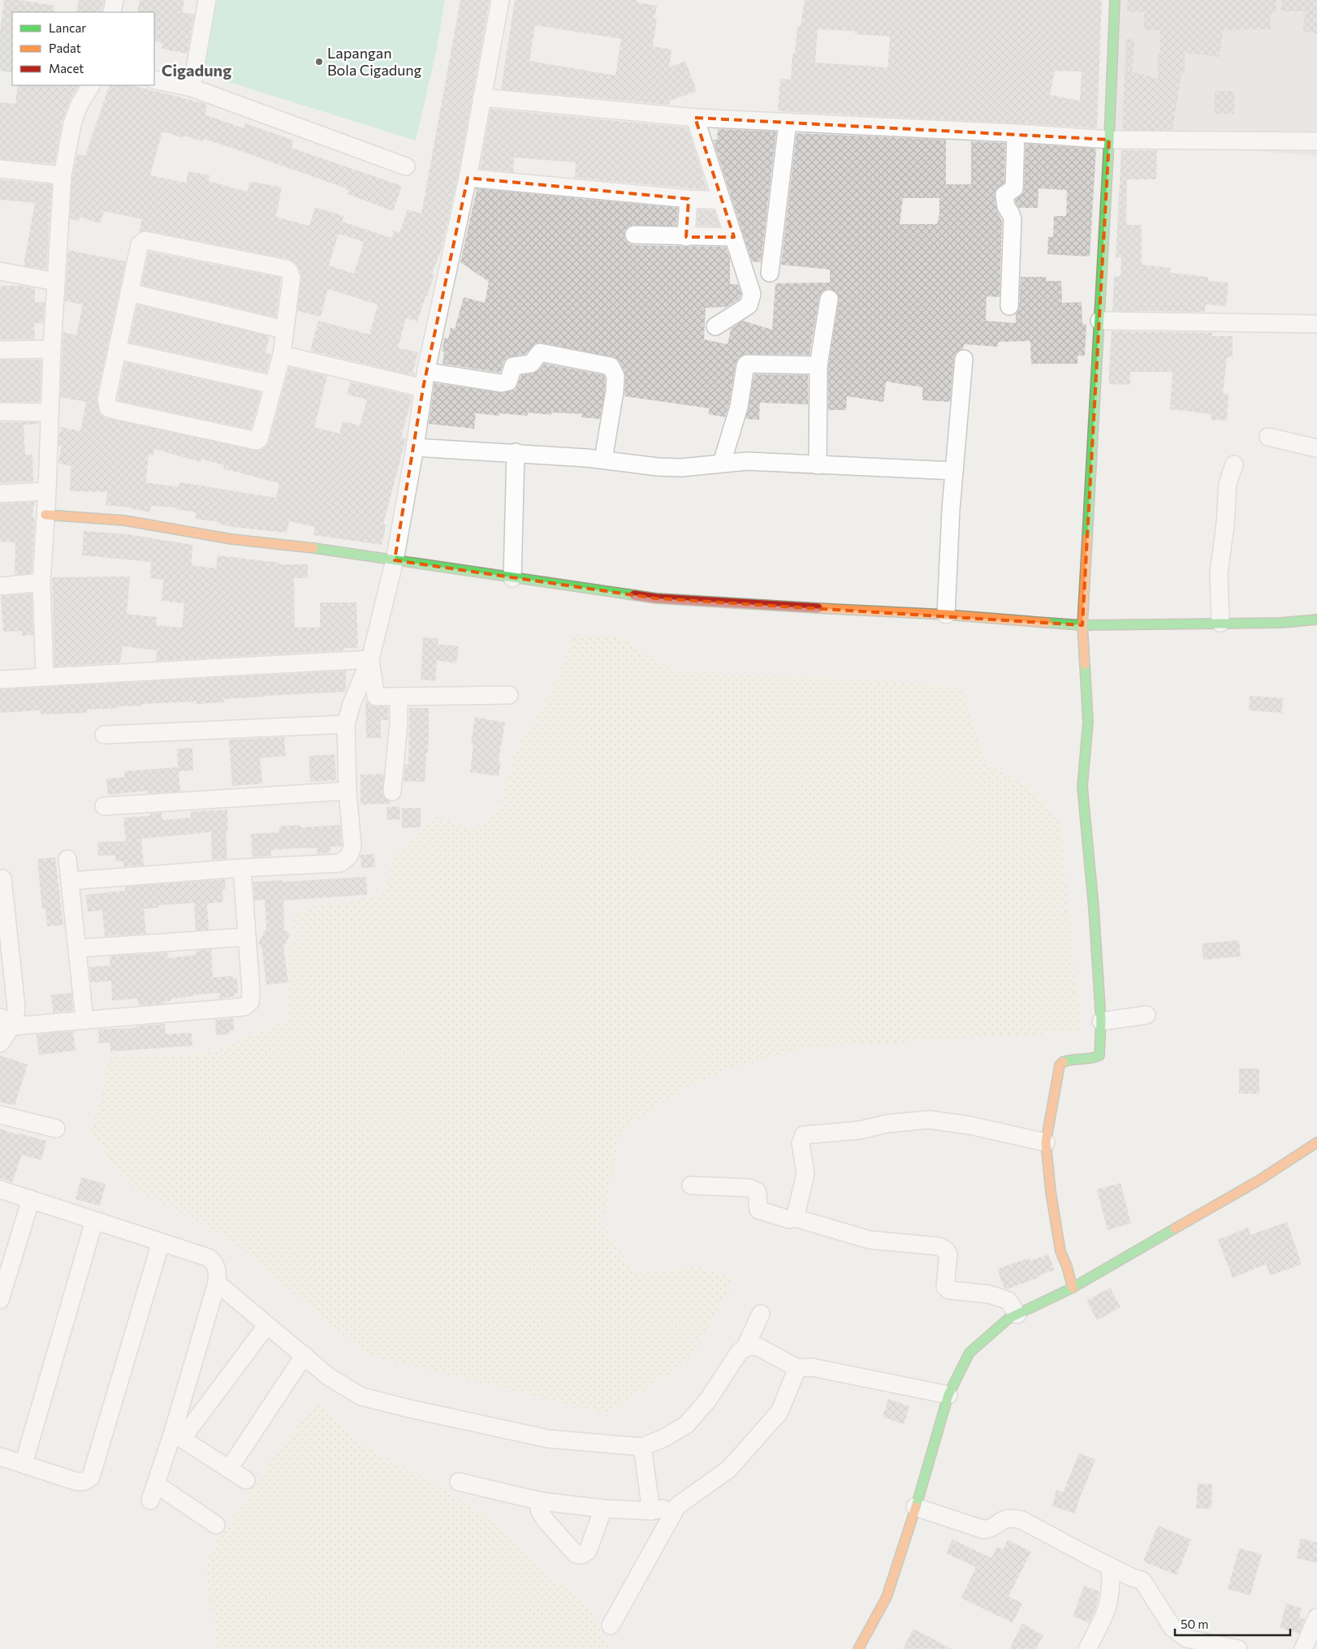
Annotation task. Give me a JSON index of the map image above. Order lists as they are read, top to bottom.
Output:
{
  "districts": ["Cigadung"],
  "places": ["Lapangan Bola Cigadung"],
  "legend": ["Lancar", "Padat", "Macet"],
  "scale_bar": "50 m"
}
